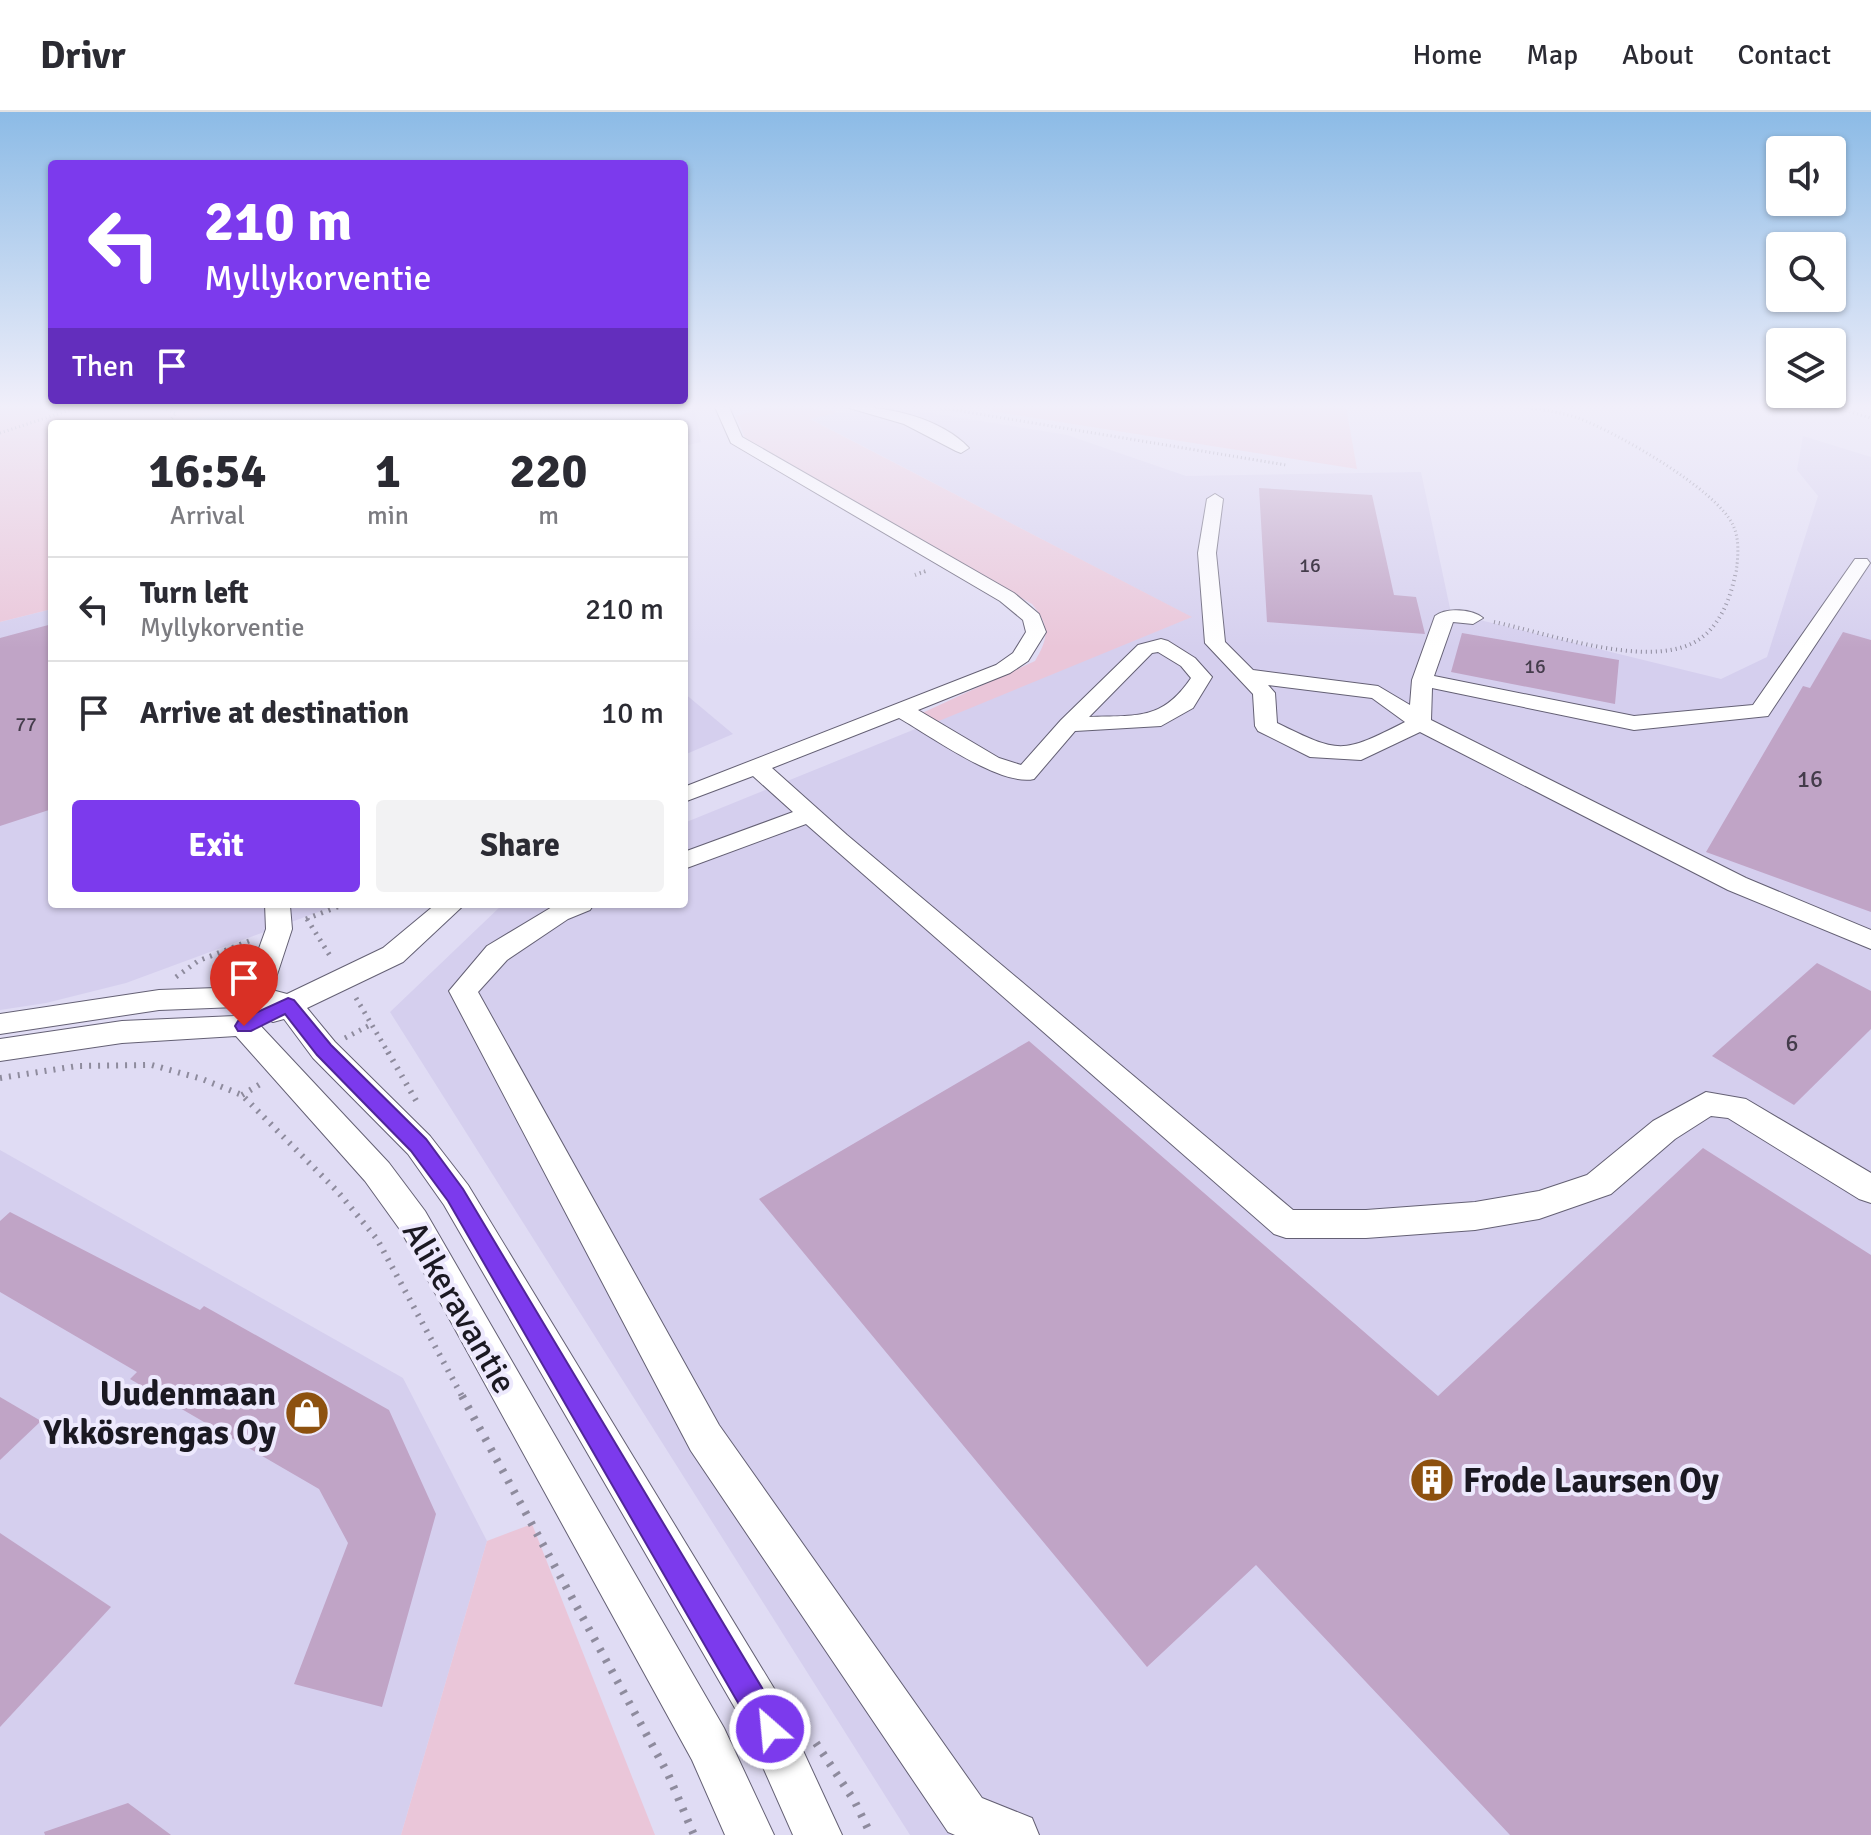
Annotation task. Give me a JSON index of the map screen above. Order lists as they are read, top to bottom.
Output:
{
  "streets": {
    "street": ["Alikeravantie"]
  },
  "places": {
    "shop": ["Uudenmaan Ykkösrengas Oy"],
    "building": ["Frode Laursen Oy"]
  },
  "house_numbers": [
    "16",
    "16",
    "77",
    "16",
    "6"
  ],
  "page": {
    "header": "Drivr",
    "nav": [
      "Home",
      "Map",
      "About",
      "Contact"
    ],
    "turn": ["210 m", "Myllykorventie"],
    "then": "Then",
    "eta": [
      "16:54",
      "Arrival",
      "1",
      "min",
      "220",
      "m"
    ],
    "list": [
      {
        "name": "Turn left",
        "note": "Myllykorventie",
        "value": "210 m"
      },
      {
        "name": "Arrive at destination",
        "value": "10 m"
      }
    ],
    "buttons": ["Exit", "Share"]
  }
}
